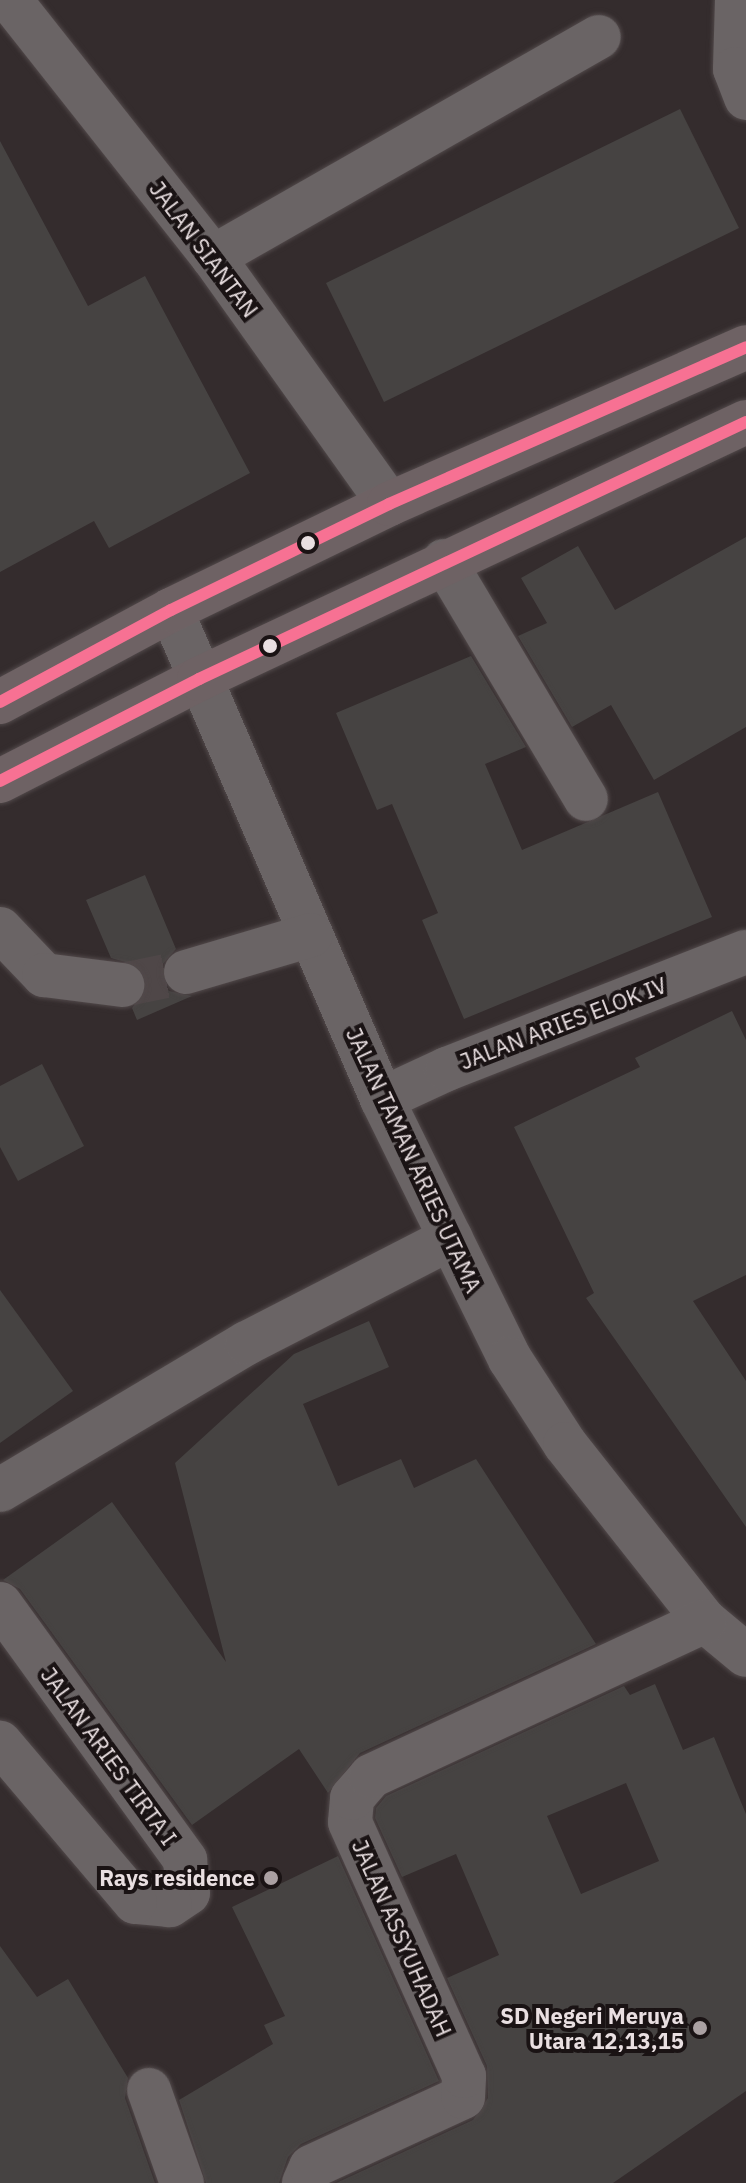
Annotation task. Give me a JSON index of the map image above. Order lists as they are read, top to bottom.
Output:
{
  "streets": {
    "street": [
      "JALAN SIANTAN",
      "JALAN ARIES ELOK IV",
      "JALAN TAMAN ARIES UTAMA",
      "JALAN ARIES TIRTA I",
      "JALAN ASSYUHADAH"
    ]
  },
  "crossings": [
    ["JALAN ARIES ELOK IV", "JALAN TAMAN ARIES UTAMA"],
    ["JALAN TAMAN ARIES UTAMA", "JALAN ASSYUHADAH"]
  ],
  "places": ["Rays residence", "SD Negeri Meruya Utara 12,13,15"]
}
